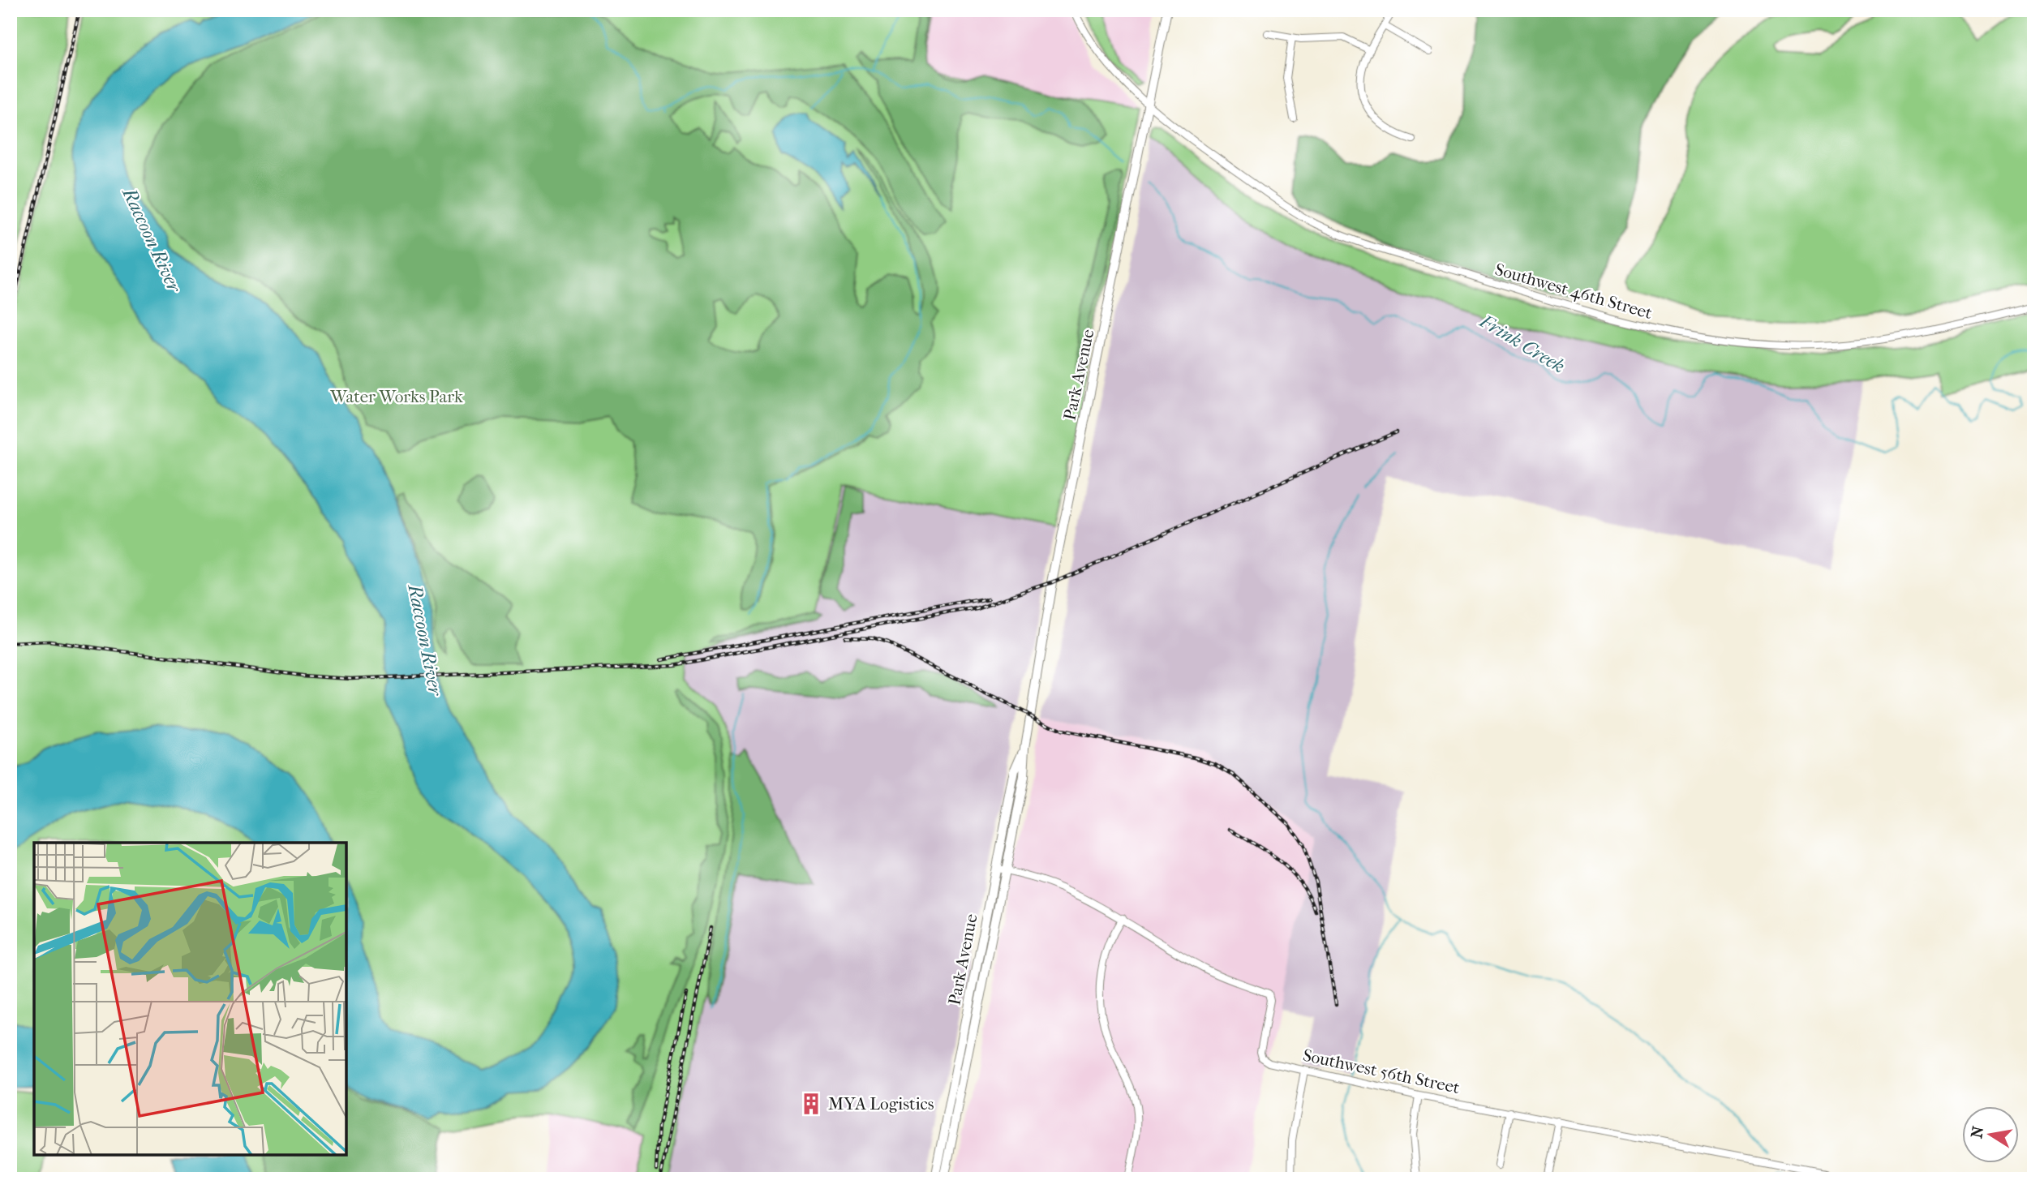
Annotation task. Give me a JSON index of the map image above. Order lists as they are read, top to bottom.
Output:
{
  "streets": {
    "main road": ["Park Avenue"],
    "street": ["Southwest 46th Street", "Southwest 56th Street"]
  },
  "crossings": [
    ["Southwest 46th Street", "Park Avenue"],
    ["Park Avenue", "Southwest 56th Street"]
  ],
  "water": ["Raccoon River", "Frink Creek"],
  "parks": ["Water Works Park"],
  "places": {
    "building": ["MYA Logistics"]
  },
  "north": "left"
}
